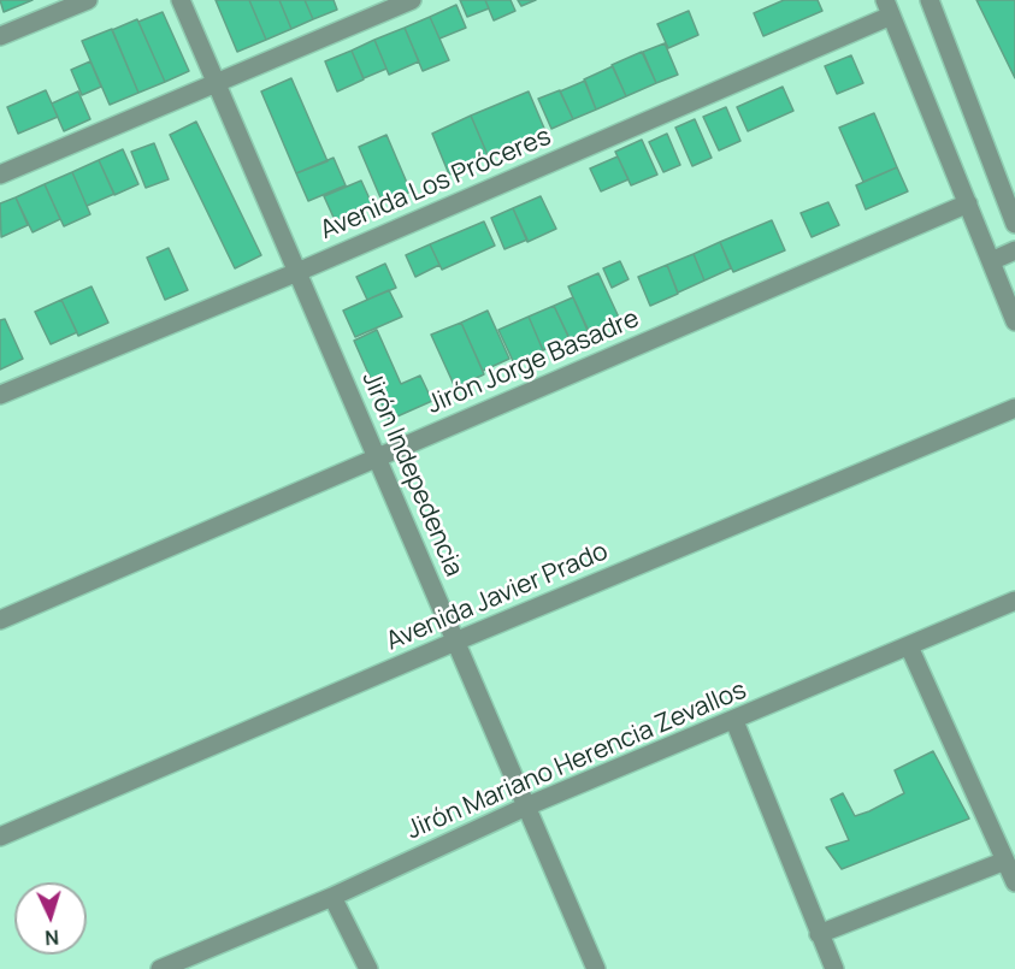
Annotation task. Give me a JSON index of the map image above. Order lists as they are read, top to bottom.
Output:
{
  "streets": {
    "street": [
      "Avenida Los Próceres",
      "Jirón Jorge Basadre",
      "Jirón Indepedencia",
      "Avenida Javier Prado",
      "Jirón Mariano Herencia Zevallos"
    ]
  },
  "crossings": [
    ["Avenida Los Próceres", "Jirón Indepedencia"],
    ["Jirón Jorge Basadre", "Jirón Indepedencia"],
    ["Jirón Indepedencia", "Avenida Javier Prado"],
    ["Jirón Indepedencia", "Jirón Mariano Herencia Zevallos"]
  ],
  "north": "bottom"
}
